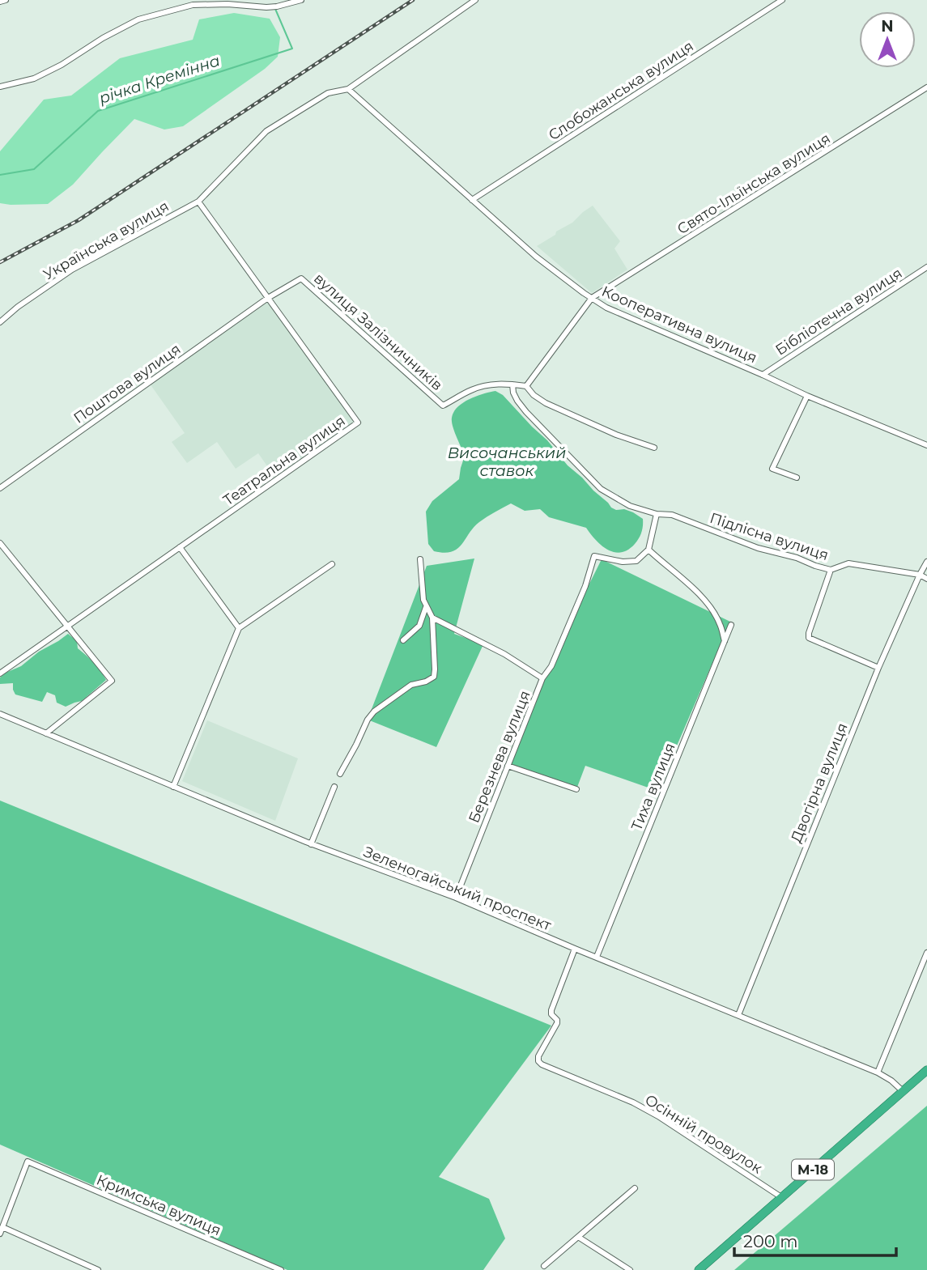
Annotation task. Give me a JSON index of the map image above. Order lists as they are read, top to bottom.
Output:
{
  "streets": {
    "highway": ["М-18"],
    "street": [
      "Слобожанська вулиця",
      "Свято-Ільїнська вулиця",
      "Українська вулиця",
      "Бібліотечна вулиця",
      "Кооперативна вулиця",
      "вулиця Залізничників",
      "Поштова вулиця",
      "Театральна вулиця",
      "Підлісна вулиця",
      "Березнева вулиця",
      "Двогірна вулиця",
      "Тиха вулиця",
      "Зеленогайський проспект",
      "Осінній провулок",
      "Кримська вулиця"
    ]
  },
  "crossings": [
    ["Слобожанська вулиця", "Кооперативна вулиця"],
    ["Свято-Ільїнська вулиця", "Кооперативна вулиця"],
    ["Українська вулиця", "Кооперативна вулиця"],
    ["Українська вулиця", "Театральна вулиця"],
    ["Бібліотечна вулиця", "Кооперативна вулиця"],
    ["вулиця Залізничників", "Поштова вулиця"],
    ["вулиця Залізничників", "Театральна вулиця"],
    ["вулиця Залізничників", "Підлісна вулиця"],
    ["Поштова вулиця", "Театральна вулиця"],
    ["Підлісна вулиця", "Двогірна вулиця"],
    ["Березнева вулиця", "Зеленогайський проспект"],
    ["Двогірна вулиця", "Зеленогайський проспект"],
    ["Тиха вулиця", "Зеленогайський проспект"],
    ["Зеленогайський проспект", "Осінній провулок"],
    ["Зеленогайський проспект", "М-18"],
    ["Осінній провулок", "М-18"]
  ],
  "water": ["річка Кремінна", "Височанський ставок"],
  "scale_bar": "200 m",
  "north": "top"
}
